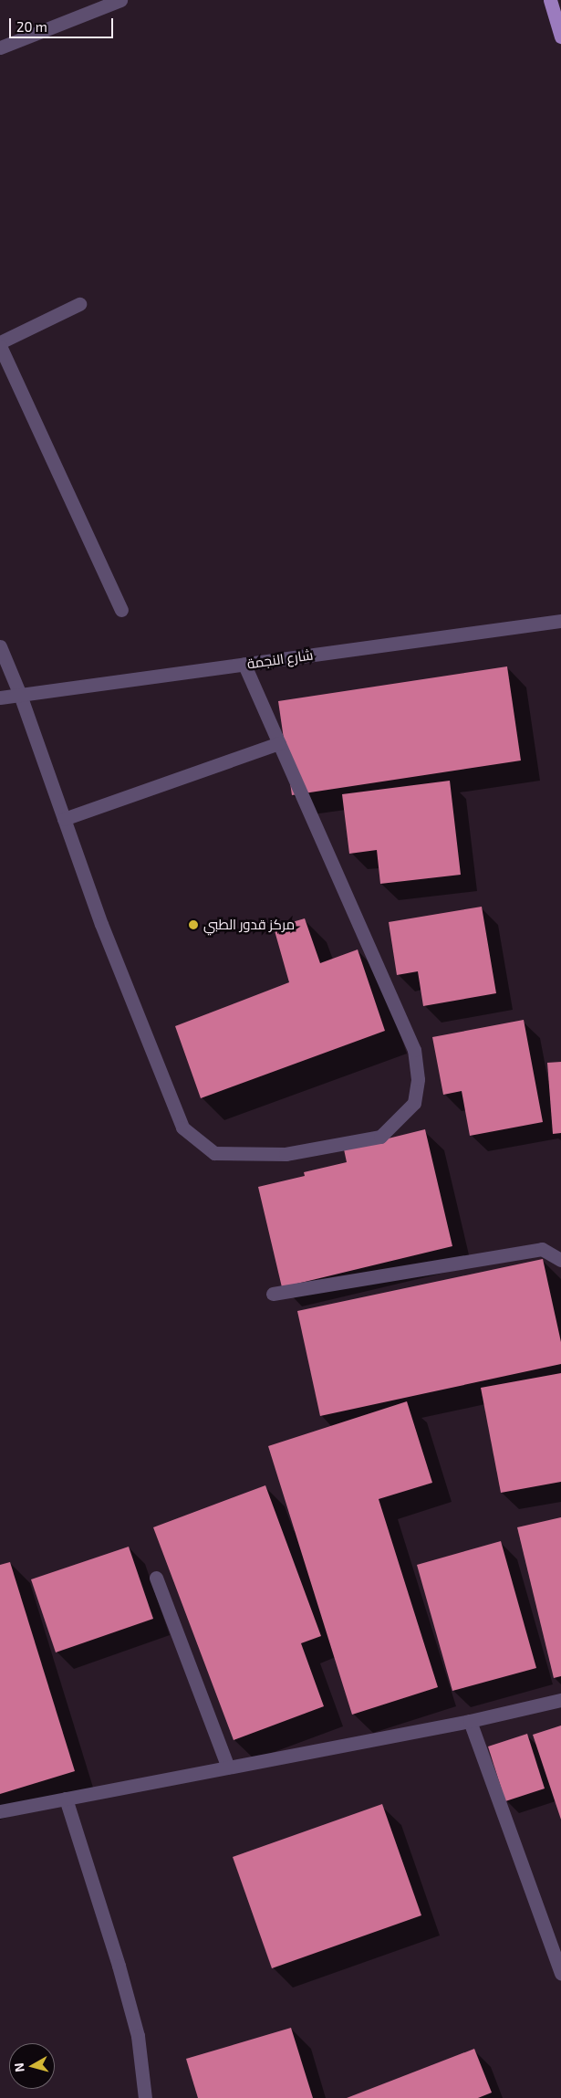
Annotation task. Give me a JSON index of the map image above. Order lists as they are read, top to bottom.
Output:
{
  "streets": {
    "street": ["شارع النجمة"]
  },
  "places": ["مركز قدور الطبي"],
  "scale_bar": "20 m",
  "north": "left"
}
